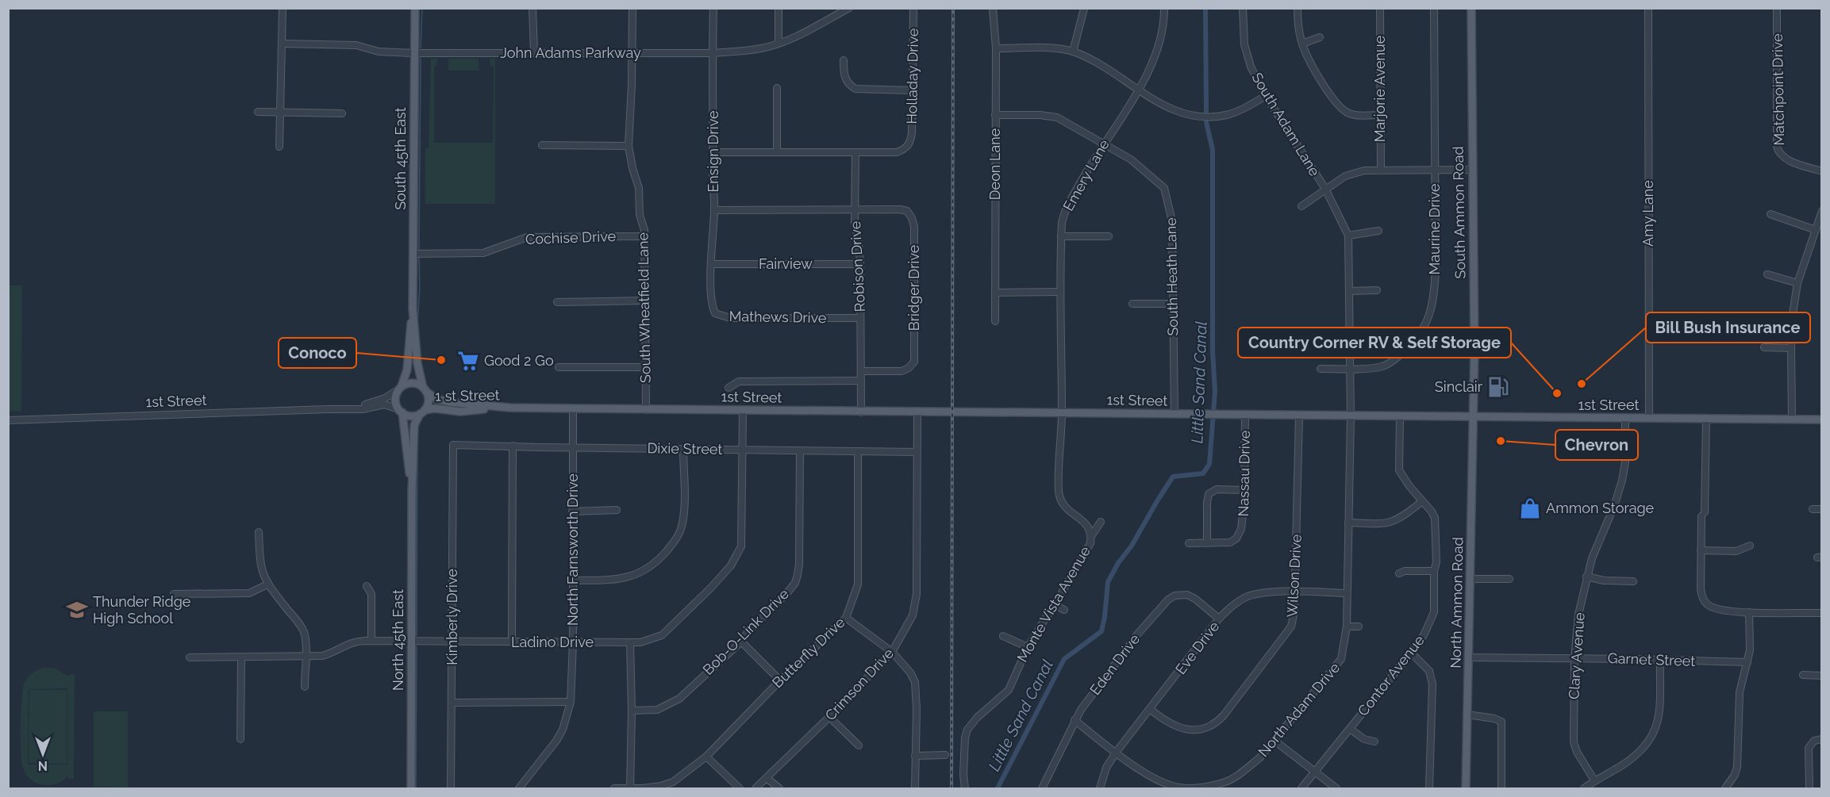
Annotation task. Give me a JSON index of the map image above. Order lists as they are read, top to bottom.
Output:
{
  "streets": {
    "main road": [
      "South 45th East",
      "South Ammon Road",
      "1 st Street",
      "1st Street",
      "North Ammon Road",
      "North 45th East"
    ],
    "street": [
      "John Adams Parkway",
      "Holladay Drive",
      "Marjorie Avenue",
      "Matchpoint Drive",
      "South Adam Lane",
      "Ensign Drive",
      "Deon Lane",
      "Emery Lane",
      "Amy Lane",
      "Maurine Drive",
      "Cochise Drive",
      "Fairview",
      "Robison Drive",
      "South Heath Lane",
      "Bridger Drive",
      "South Wheatfield Lane",
      "Mathews Drive",
      "Dixie Street",
      "Nassau Drive",
      "North Farnsworth Drive",
      "Wilson Drive",
      "Monte Vista Avenue",
      "Kimberly Drive",
      "Bob-O-Link Drive",
      "Ladino Drive",
      "Eve Drive",
      "Butterfly Drive",
      "Clary Avenue",
      "Garnet Street",
      "Eden Drive",
      "Contor Avenue",
      "Crimson Drive",
      "North Adam Drive"
    ]
  },
  "crossings": [
    ["John Adams Parkway", "Ensign Drive"],
    ["John Adams Parkway", "South 45th East"],
    ["John Adams Parkway", "South Wheatfield Lane"],
    ["Holladay Drive", "Robison Drive"],
    ["South Adam Lane", "Maurine Drive"],
    ["South Adam Lane", "1st Street"],
    ["South Adam Lane", "North Adam Drive"],
    ["Ensign Drive", "Fairview"],
    ["Ensign Drive", "Mathews Drive"],
    ["South 45th East", "Cochise Drive"],
    ["South 45th East", "1 st Street"],
    ["South 45th East", "1st Street"],
    ["South 45th East", "North 45th East"],
    ["Deon Lane", "South Heath Lane"],
    ["Emery Lane", "South Heath Lane"],
    ["Emery Lane", "1st Street"],
    ["Emery Lane", "Monte Vista Avenue"],
    ["South Ammon Road", "1st Street"],
    ["South Ammon Road", "North Ammon Road"],
    ["Amy Lane", "1st Street"],
    ["Cochise Drive", "South Wheatfield Lane"],
    ["Fairview", "Robison Drive"],
    ["Robison Drive", "Bridger Drive"],
    ["Robison Drive", "Mathews Drive"],
    ["Robison Drive", "1st Street"],
    ["South Heath Lane", "1st Street"],
    ["South Wheatfield Lane", "1st Street"],
    ["1 st Street", "1st Street"],
    ["1 st Street", "North 45th East"],
    ["1st Street", "Nassau Drive"],
    ["1st Street", "North Farnsworth Drive"],
    ["1st Street", "Wilson Drive"],
    ["1st Street", "North Ammon Road"],
    ["1st Street", "Monte Vista Avenue"],
    ["1st Street", "North 45th East"],
    ["1st Street", "Ladino Drive"],
    ["1st Street", "Clary Avenue"],
    ["1st Street", "Contor Avenue"],
    ["1st Street", "Crimson Drive"],
    ["1st Street", "North Adam Drive"],
    ["Dixie Street", "North Farnsworth Drive"],
    ["Dixie Street", "Kimberly Drive"],
    ["Dixie Street", "Bob-O-Link Drive"],
    ["Dixie Street", "Ladino Drive"],
    ["Dixie Street", "Butterfly Drive"],
    ["Dixie Street", "Crimson Drive"],
    ["North Farnsworth Drive", "Ladino Drive"],
    ["Wilson Drive", "Eve Drive"],
    ["North Ammon Road", "Garnet Street"],
    ["Kimberly Drive", "Ladino Drive"],
    ["North 45th East", "Ladino Drive"],
    ["Eve Drive", "Eden Drive"],
    ["Eve Drive", "North Adam Drive"],
    ["Clary Avenue", "Garnet Street"],
    ["Eden Drive", "North Adam Drive"]
  ],
  "water": ["Little Sand Canal"],
  "places": {
    "other": [
      "Conoco",
      "Bill Bush Insurance",
      "Country Corner RV & Self Storage",
      "Chevron"
    ],
    "supermarket": ["Good 2 Go"],
    "fuel station": ["Sinclair"],
    "shop": ["Ammon Storage"],
    "school or university": ["Thunder Ridge High School"]
  },
  "north": "bottom"
}
